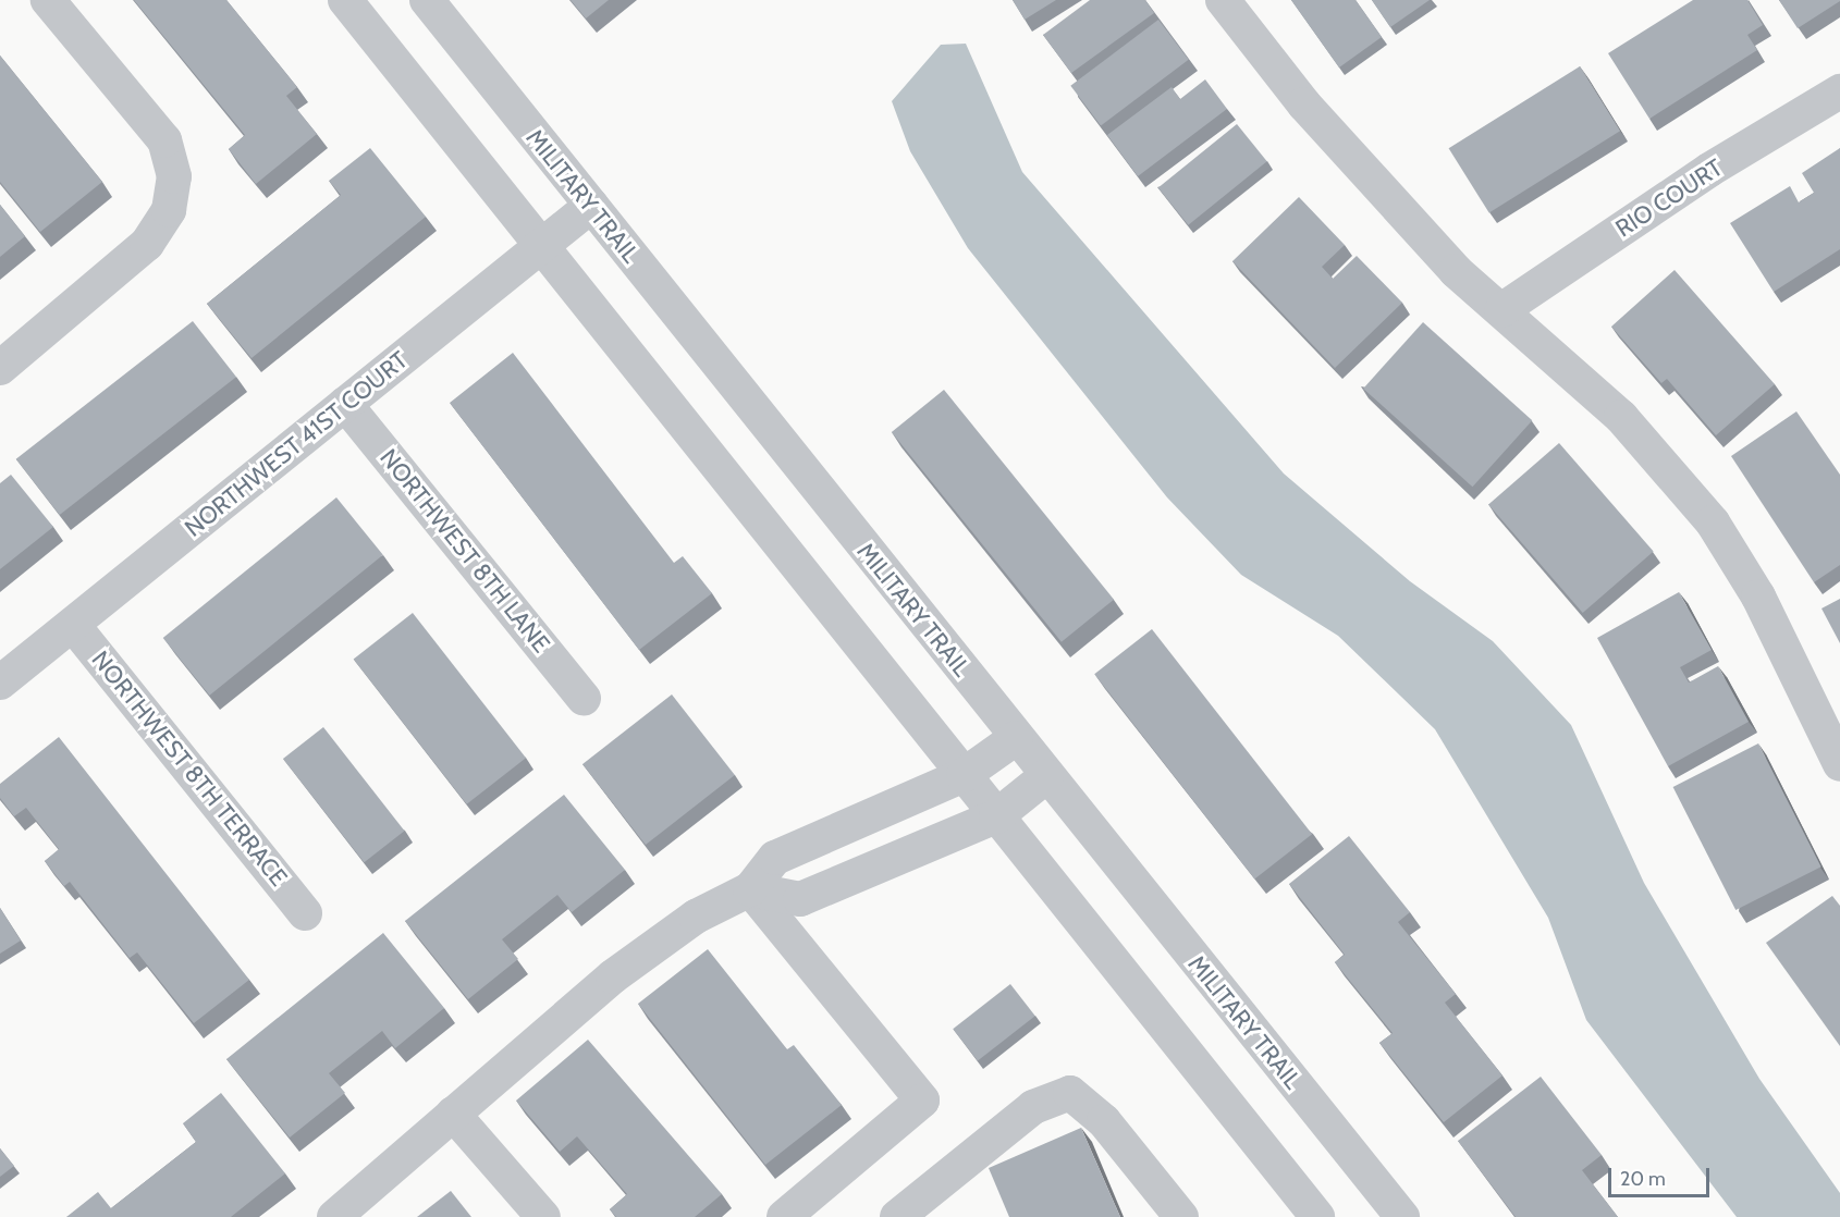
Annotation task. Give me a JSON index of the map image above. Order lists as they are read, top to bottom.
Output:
{
  "streets": {
    "street": [
      "MILITARY TRAIL",
      "RIO COURT",
      "NORTHWEST 41ST COURT",
      "NORTHWEST 8TH LANE",
      "NORTHWEST 8TH TERRACE"
    ]
  },
  "crossings": [
    ["MILITARY TRAIL", "NORTHWEST 41ST COURT"],
    ["NORTHWEST 41ST COURT", "NORTHWEST 8TH LANE"],
    ["NORTHWEST 41ST COURT", "NORTHWEST 8TH TERRACE"]
  ],
  "scale_bar": "20 m"
}
